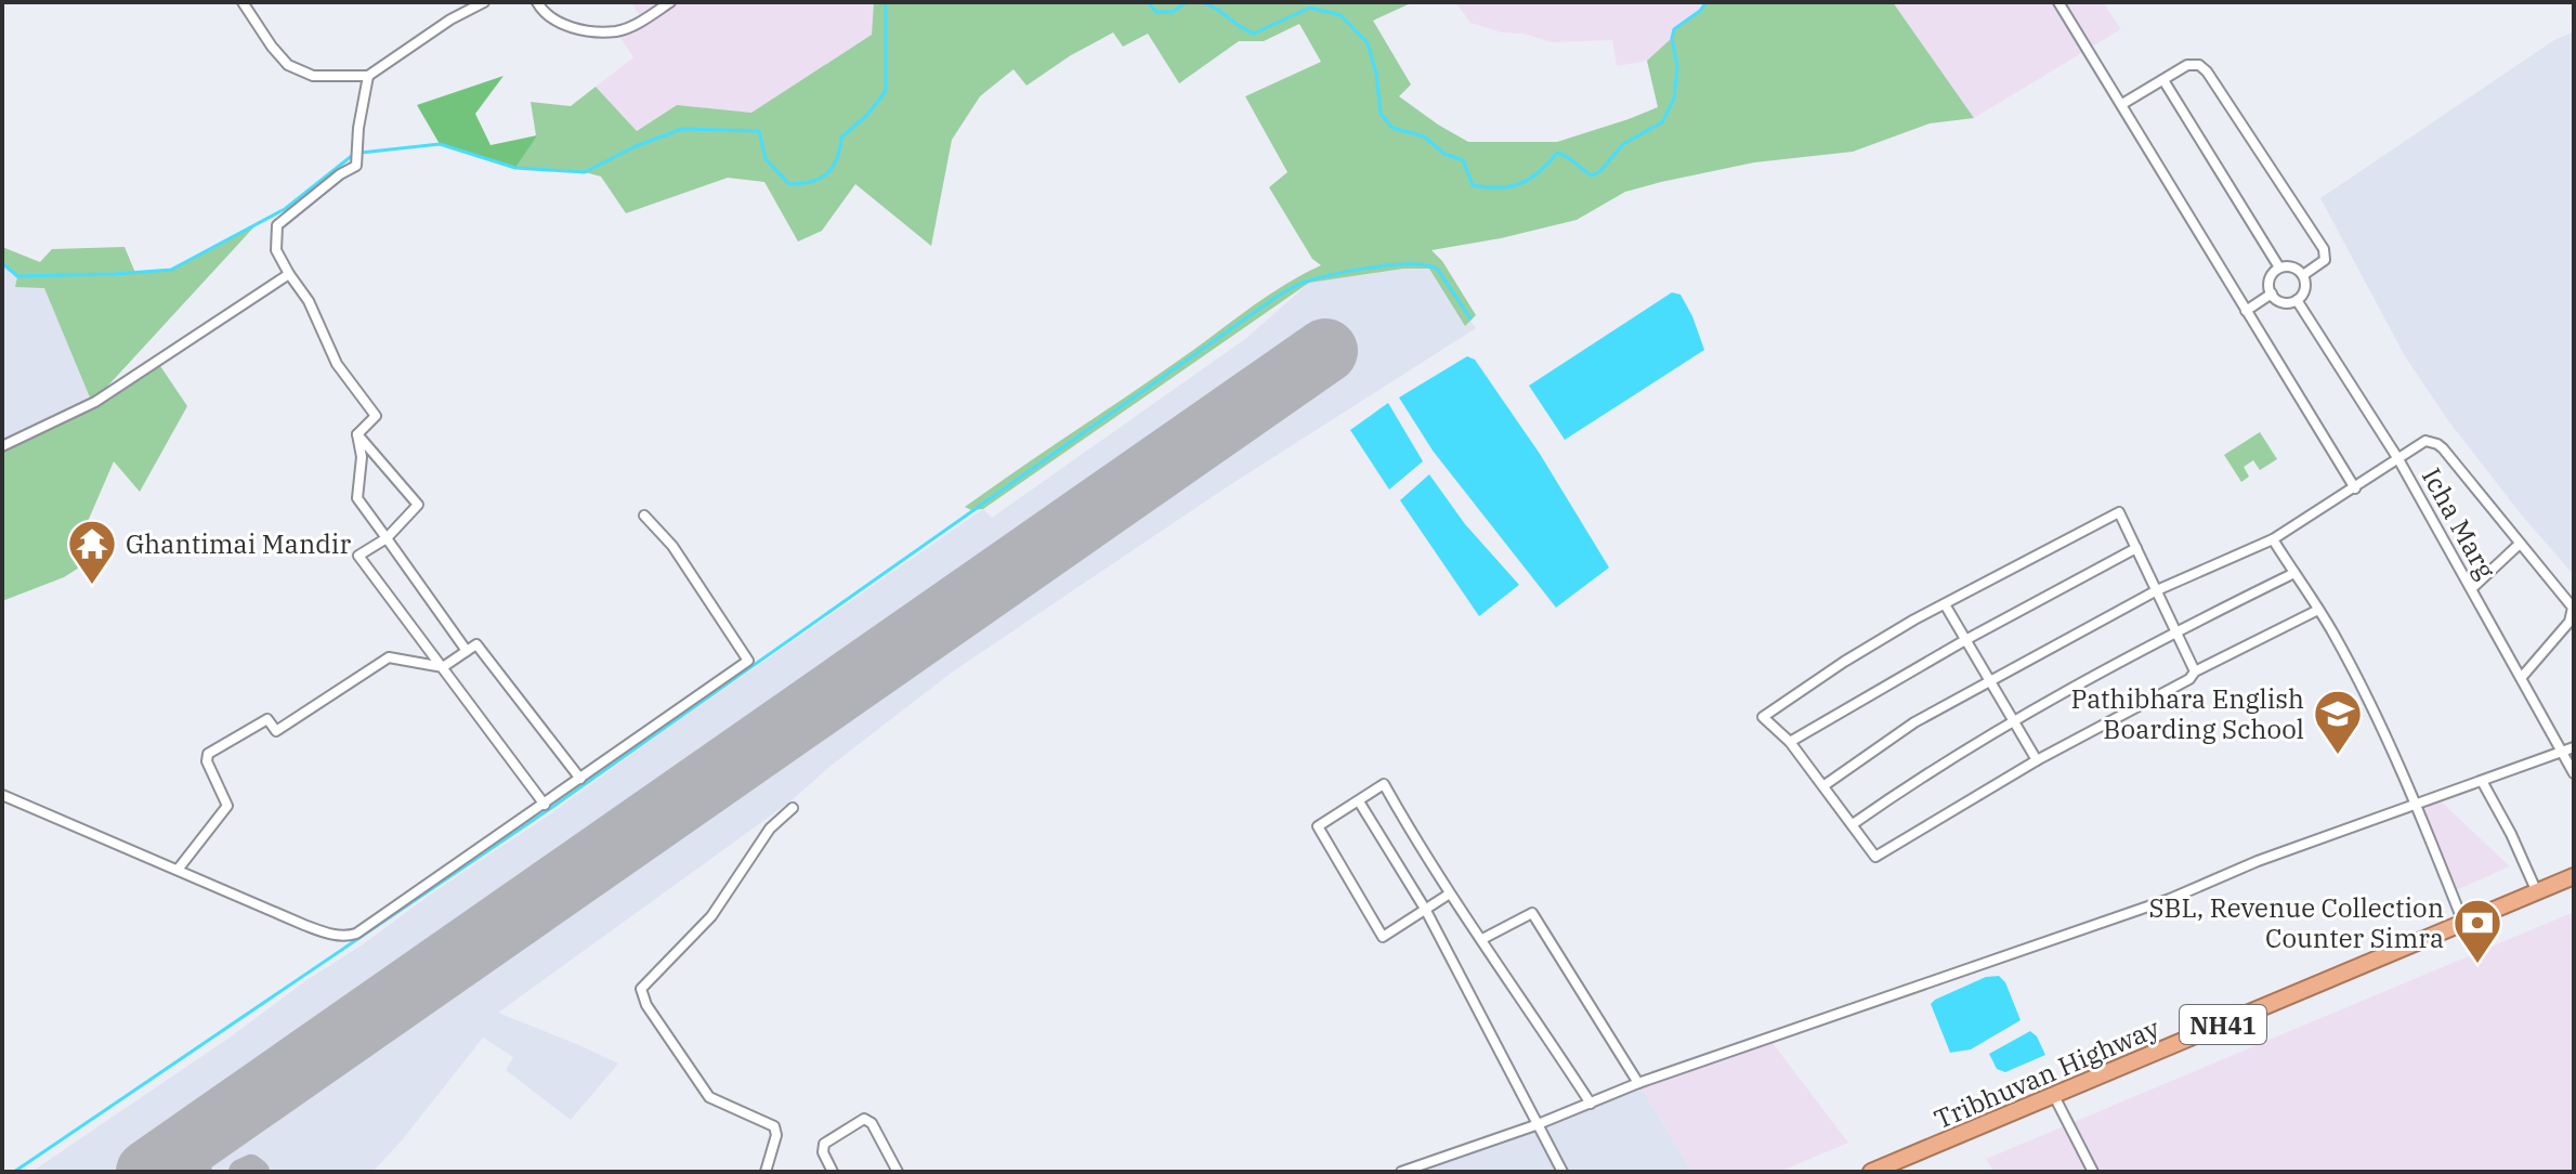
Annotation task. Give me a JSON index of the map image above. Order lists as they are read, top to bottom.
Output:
{
  "streets": {
    "highway": ["NH41", "Tribhuvan Highway"],
    "street": ["Icha Marg"]
  },
  "places": {
    "temple": ["Ghantimai Mandir"],
    "school or university": ["Pathibhara English Boarding School"],
    "bank": ["SBL, Revenue Collection Counter Simra"]
  }
}
